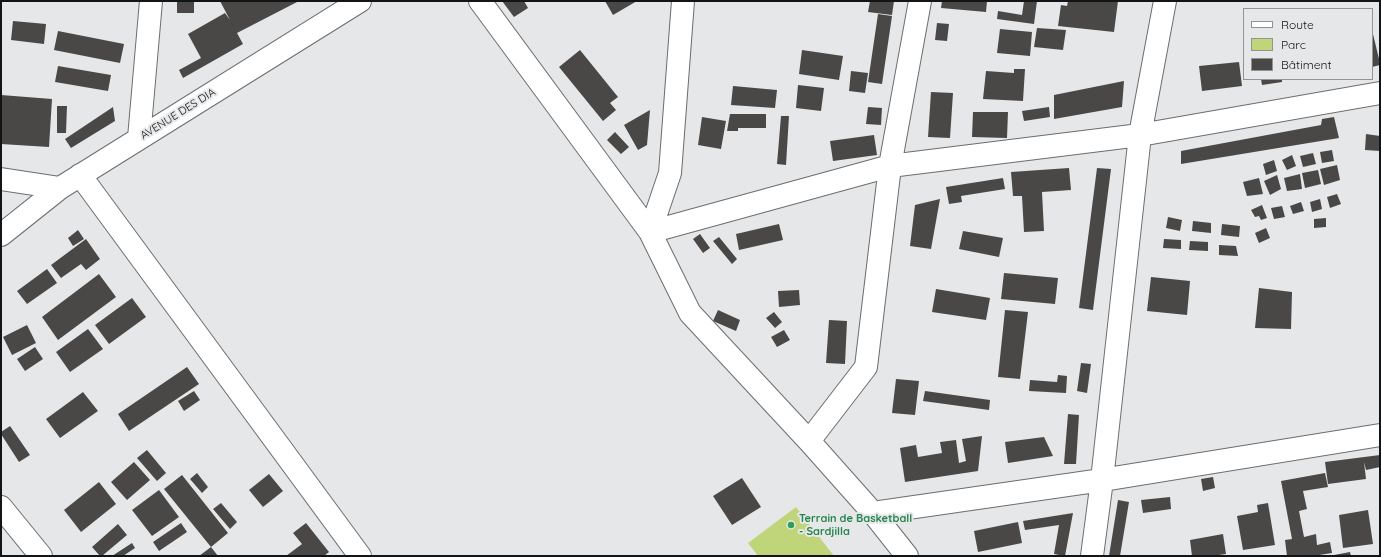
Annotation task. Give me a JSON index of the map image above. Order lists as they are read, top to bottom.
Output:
{
  "streets": {
    "street": ["AVENUE DES DIA"]
  },
  "places": ["Terrain de Basketball - Sardjilla"],
  "legend": ["Route", "Parc", "Bâtiment"]
}
